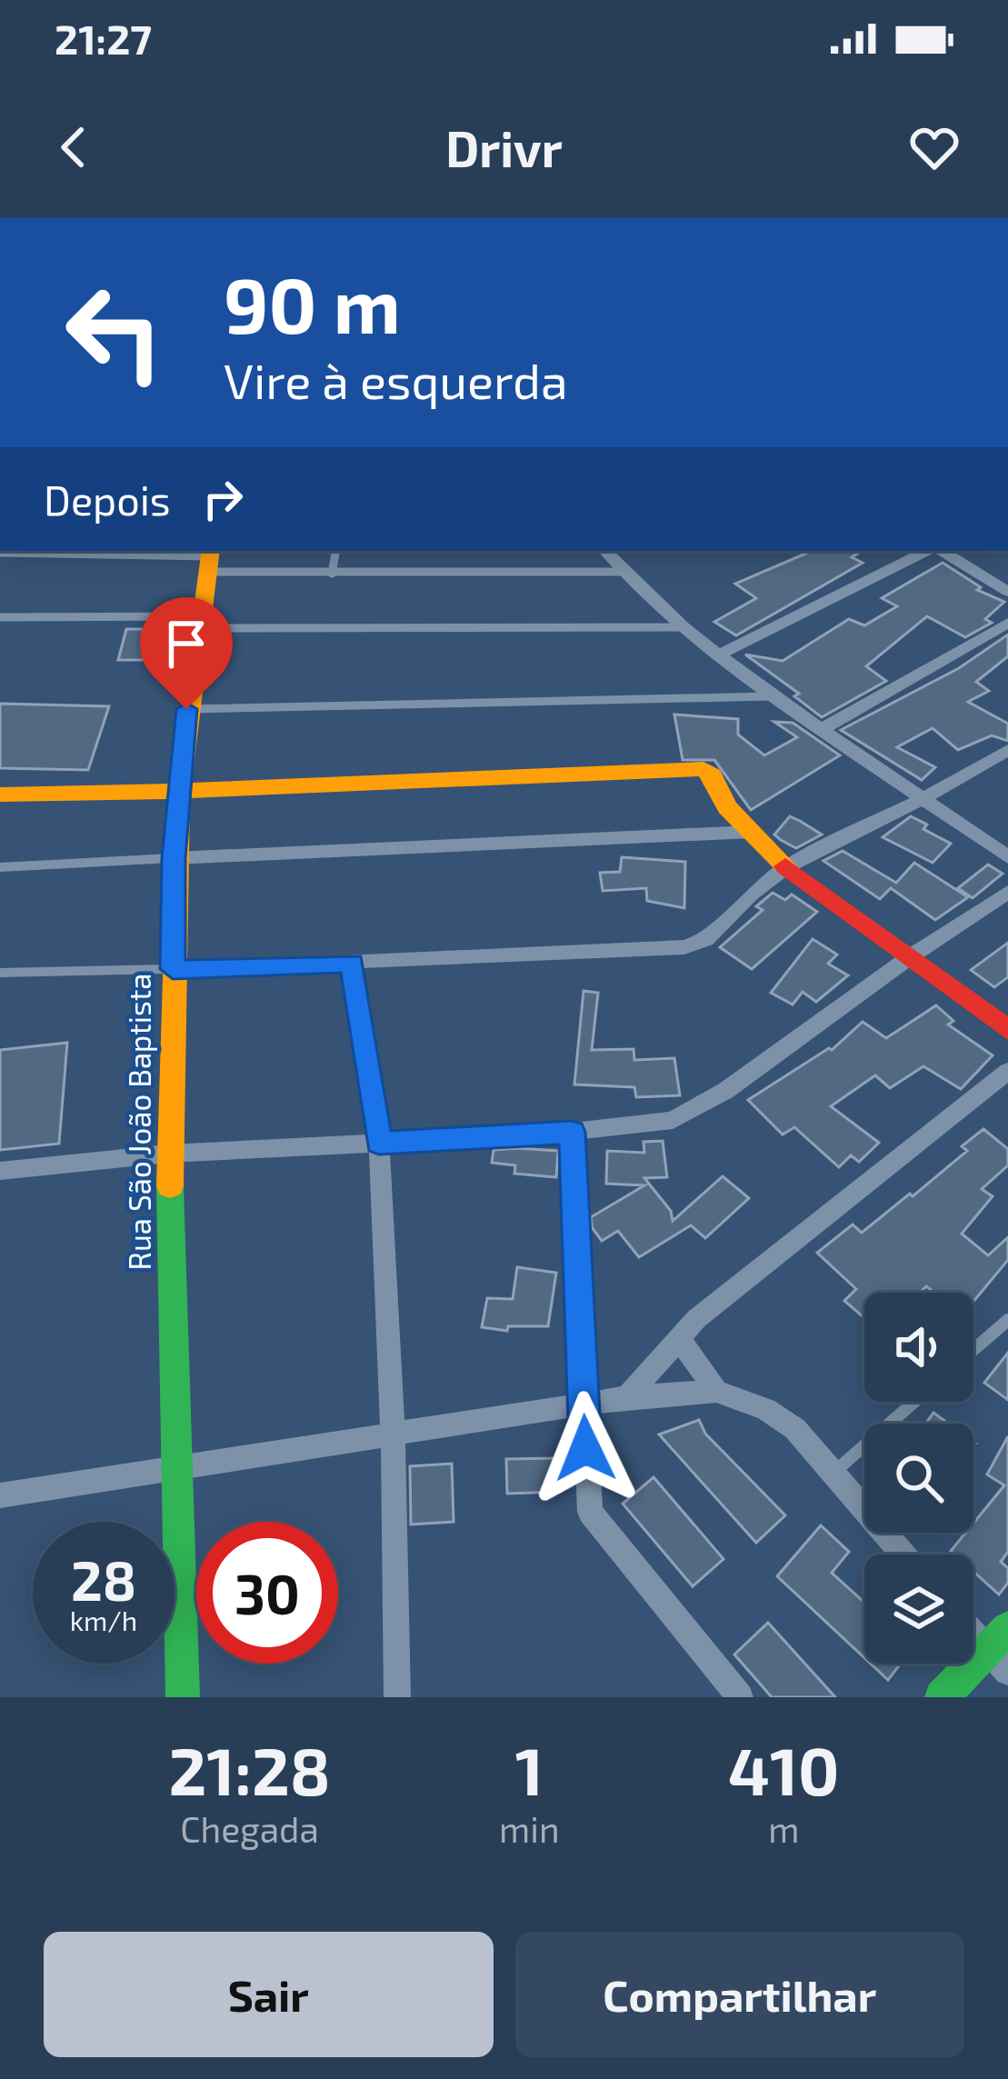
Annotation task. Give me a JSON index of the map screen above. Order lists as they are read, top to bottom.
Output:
{
  "streets": {
    "street": ["Rua São João Baptista"]
  },
  "page": {
    "status": "21:27",
    "header": "Drivr",
    "turn": ["90 m", "Vire à esquerda"],
    "then": "Depois",
    "speed": "28 km/h",
    "limit": "30",
    "eta": [
      "21:28",
      "Chegada",
      "1",
      "min",
      "410",
      "m"
    ],
    "buttons": ["Sair", "Compartilhar"]
  }
}
